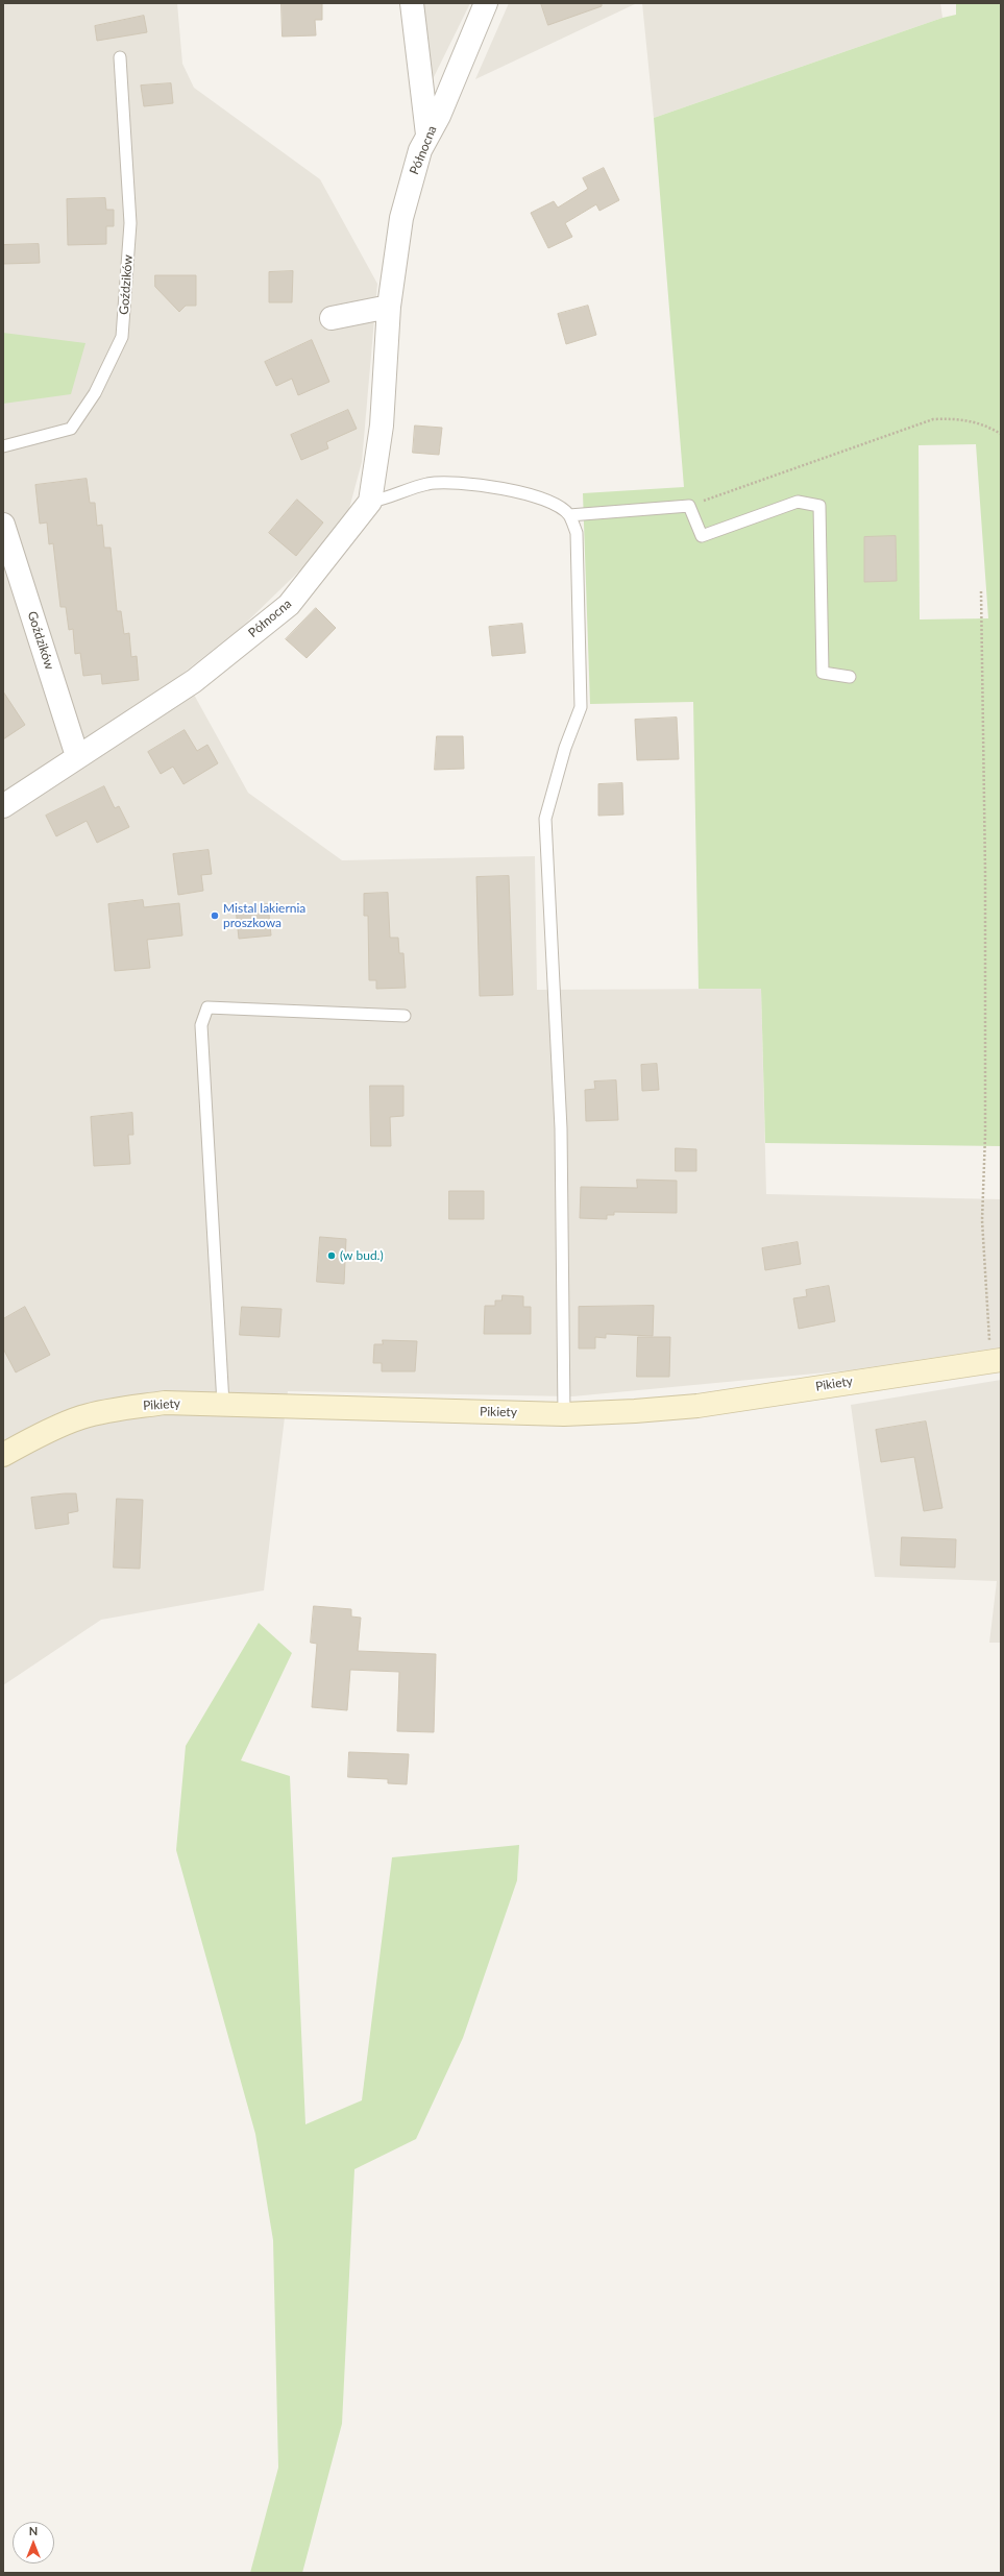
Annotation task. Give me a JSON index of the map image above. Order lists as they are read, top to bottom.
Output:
{
  "streets": {
    "street": ["Północna", "Goździków", "Pikiety"]
  },
  "crossings": [
    ["Północna", "Goździków"]
  ],
  "places": ["Mistal lakiernia proszkowa", "(w bud.)"],
  "north": "top"
}
